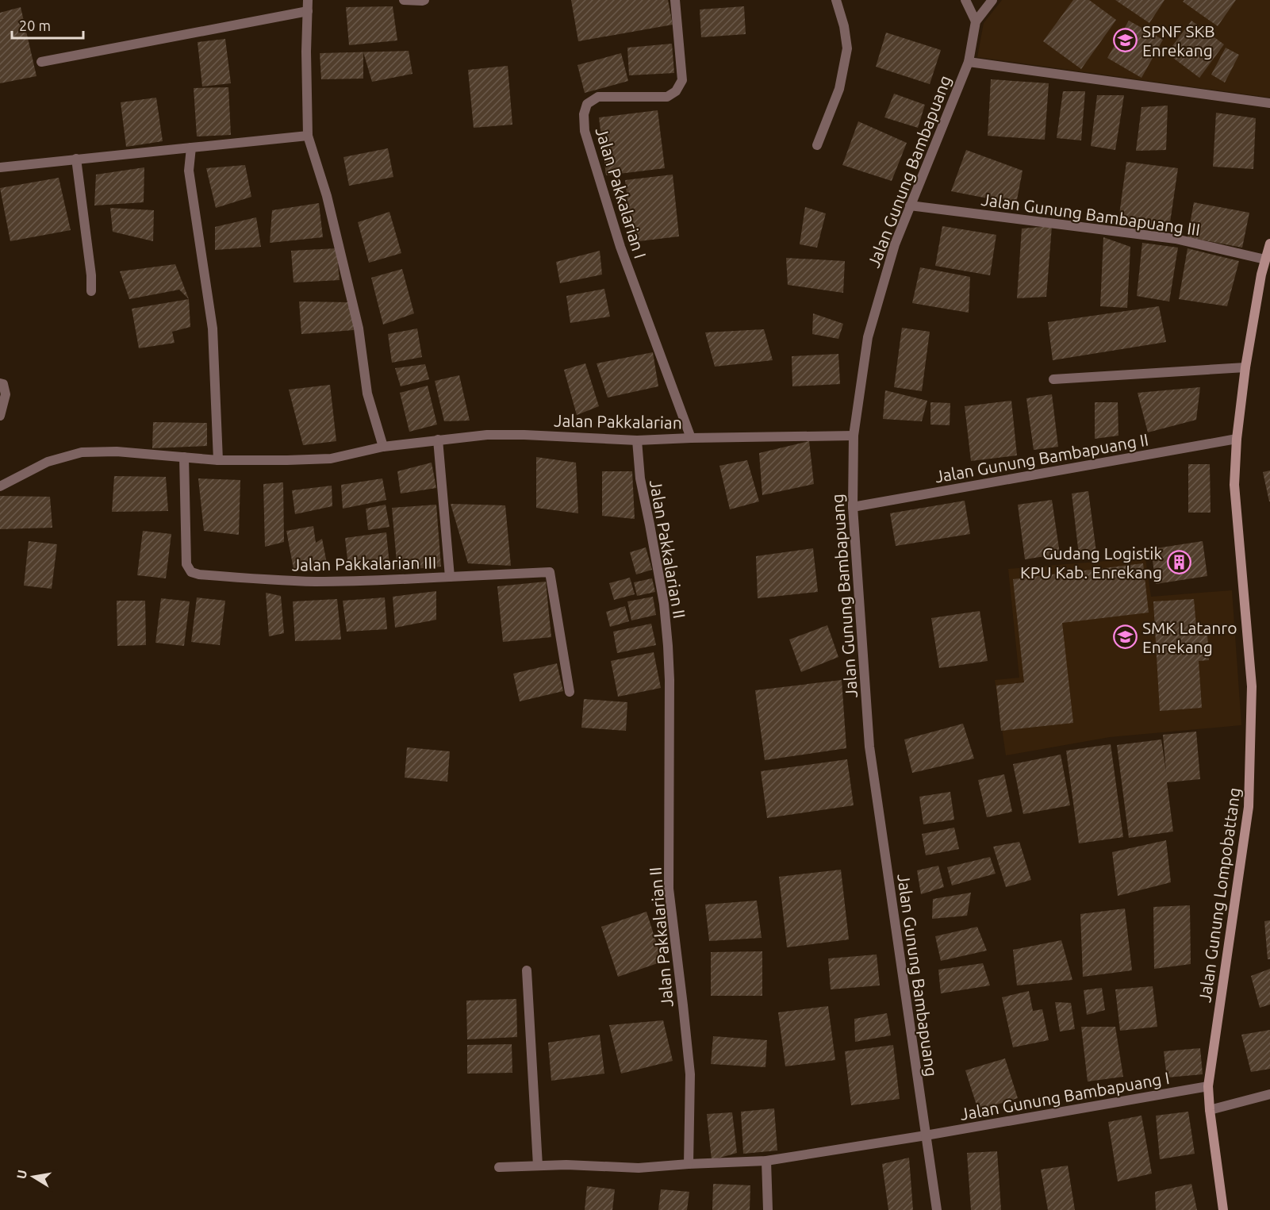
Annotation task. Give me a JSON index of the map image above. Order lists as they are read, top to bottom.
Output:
{
  "streets": {
    "main road": ["Jalan Gunung Lompobattang"],
    "street": [
      "Jalan Gunung Bambapuang",
      "Jalan Pakkalarian I",
      "Jalan Gunung Bambapuang III",
      "Jalan Pakkalarian",
      "Jalan Gunung Bambapuang II",
      "Jalan Pakkalarian II",
      "Jalan Pakkalarian III",
      "Jalan Gunung Bambapuang I"
    ]
  },
  "crossings": [
    ["Jalan Gunung Bambapuang", "Jalan Gunung Bambapuang III"],
    ["Jalan Gunung Bambapuang", "Jalan Pakkalarian"],
    ["Jalan Gunung Bambapuang", "Jalan Gunung Bambapuang II"],
    ["Jalan Gunung Bambapuang", "Jalan Gunung Bambapuang I"],
    ["Jalan Pakkalarian I", "Jalan Pakkalarian"],
    ["Jalan Gunung Bambapuang III", "Jalan Gunung Lompobattang"],
    ["Jalan Pakkalarian", "Jalan Pakkalarian II"],
    ["Jalan Pakkalarian", "Jalan Pakkalarian III"],
    ["Jalan Gunung Bambapuang II", "Jalan Gunung Lompobattang"],
    ["Jalan Gunung Lompobattang", "Jalan Gunung Bambapuang I"]
  ],
  "places": {
    "school or university": ["SPNF SKB Enrekang", "SMK Latanro Enrekang"],
    "building": ["Gudang Logistik KPU Kab. Enrekang"]
  },
  "scale_bar": "20 m",
  "north": "left"
}
